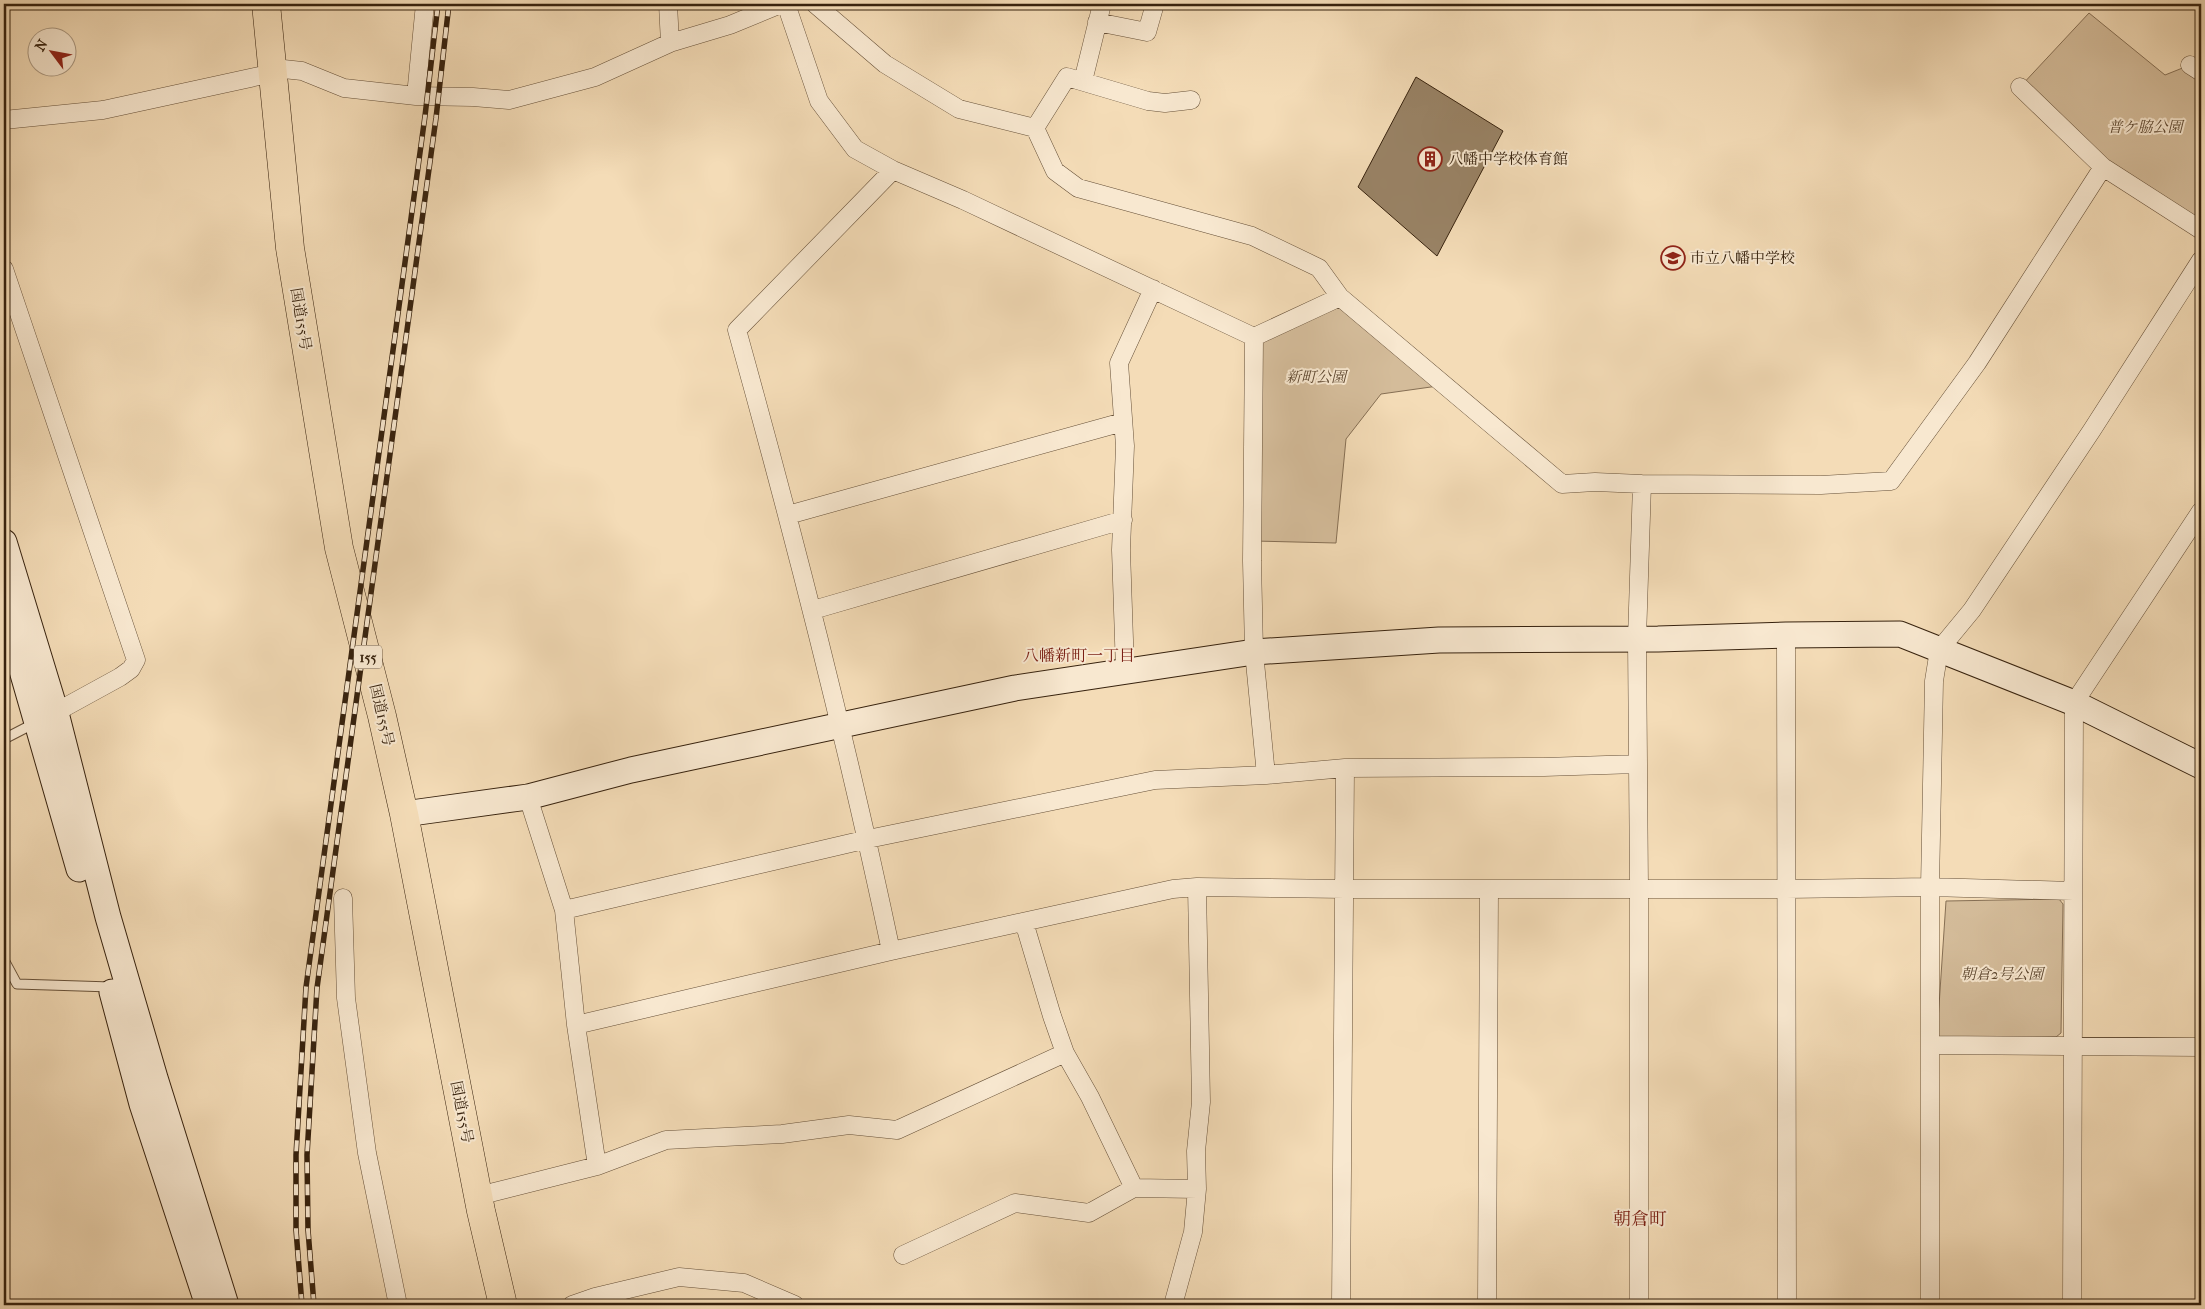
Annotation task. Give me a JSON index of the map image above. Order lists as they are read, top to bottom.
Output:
{
  "streets": {
    "highway": ["国道155号", "155"]
  },
  "districts": ["八幡新町一丁目", "朝倉町"],
  "parks": ["普ケ脇公園", "新町公園", "朝倉2号公園"],
  "places": {
    "building": ["八幡中学校体育館"],
    "school or university": ["市立八幡中学校"]
  },
  "north": "top left"
}
